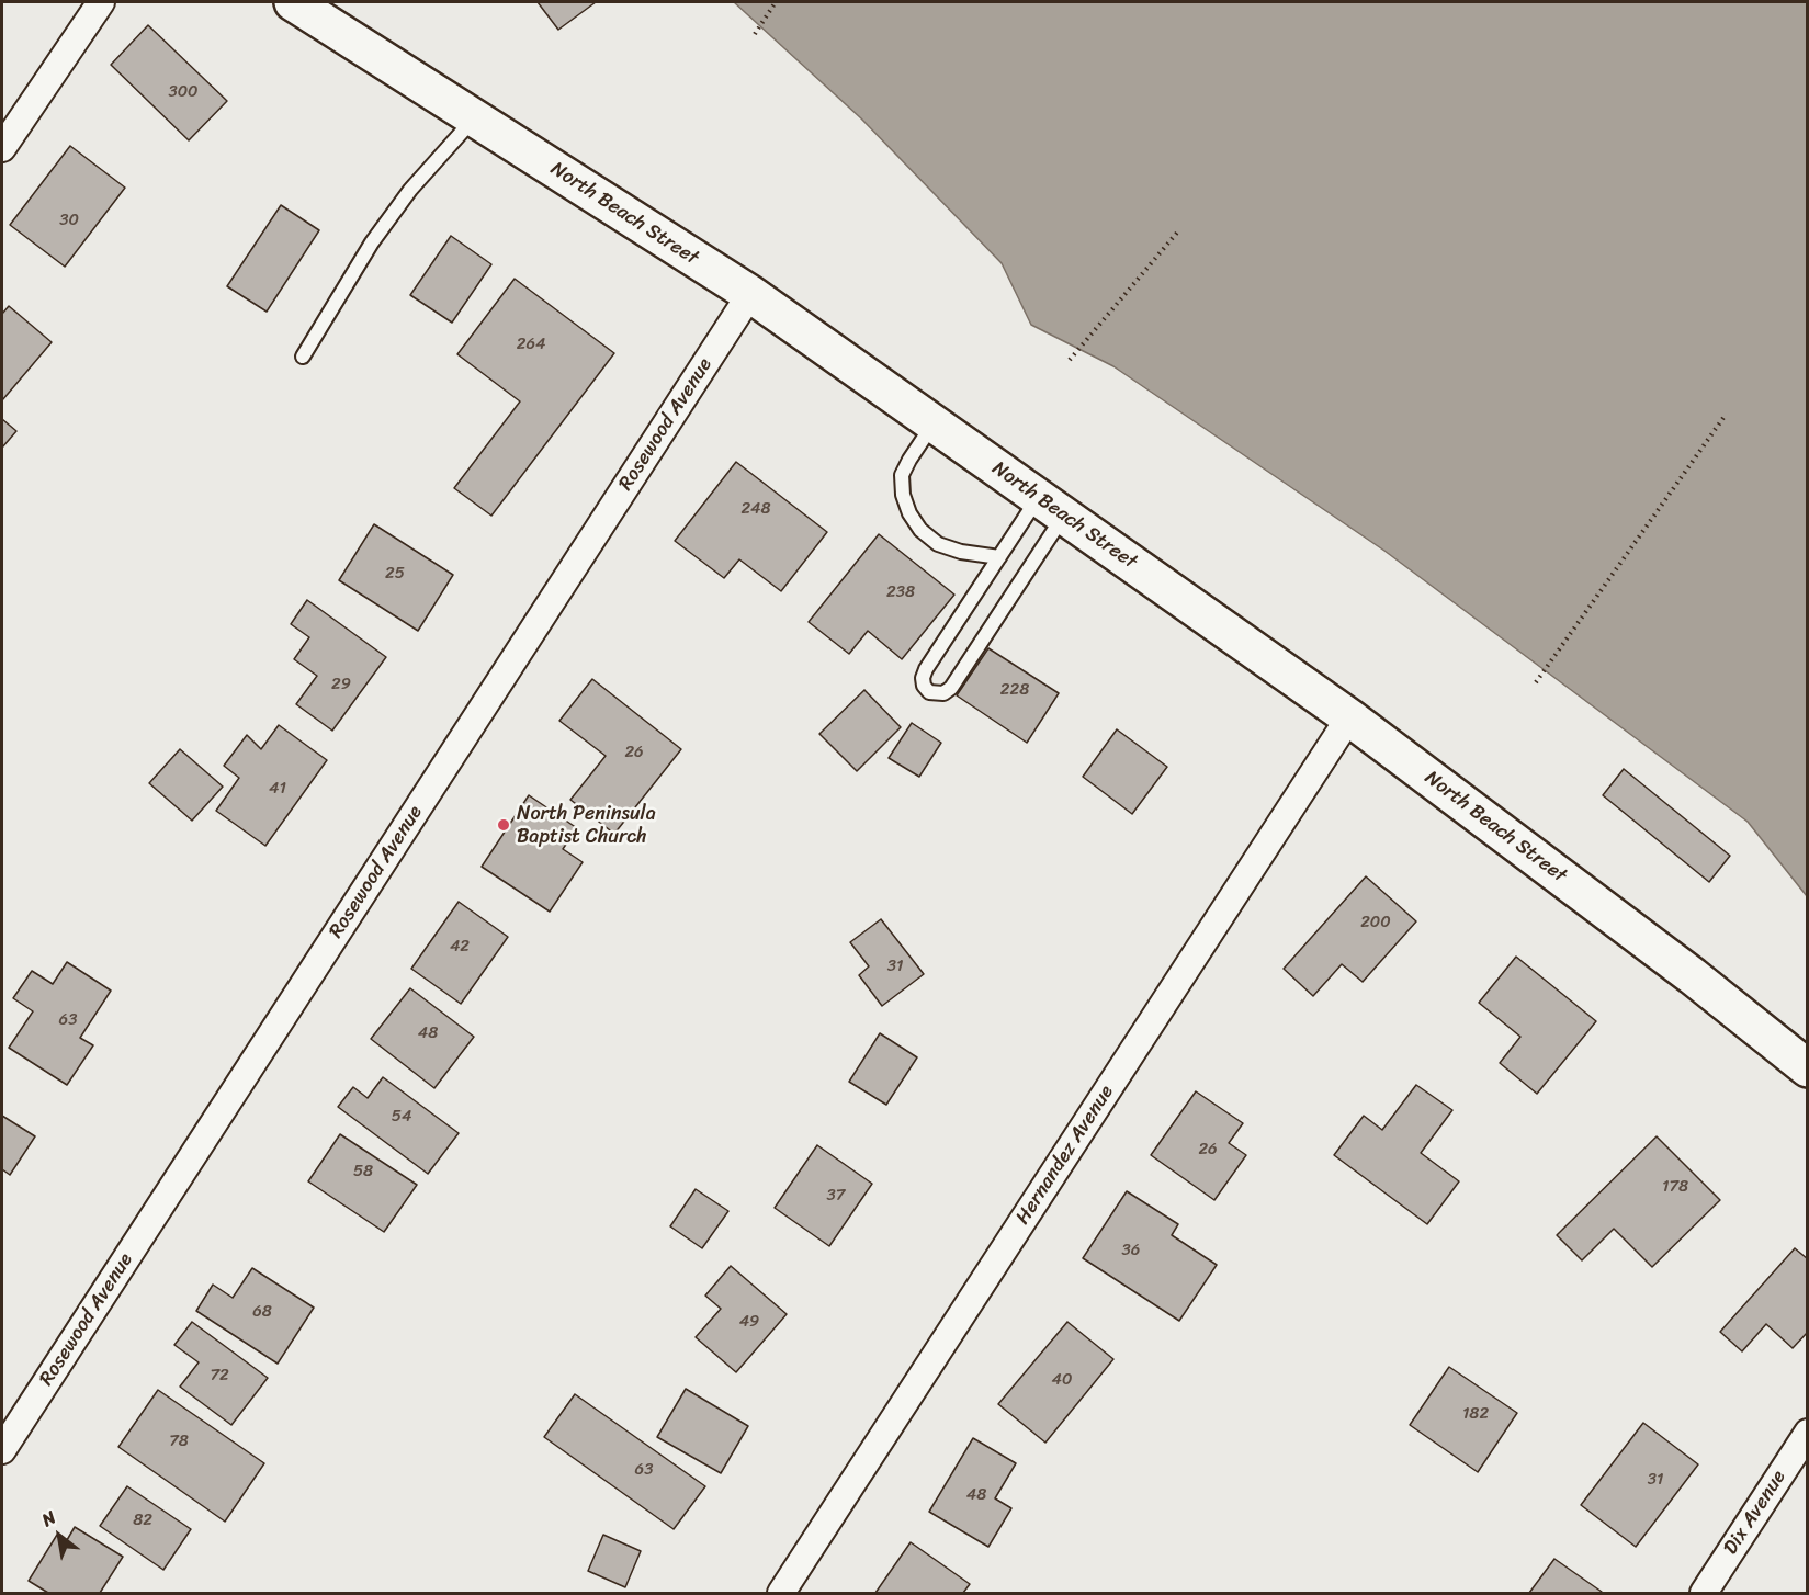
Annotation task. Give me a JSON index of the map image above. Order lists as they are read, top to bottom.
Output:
{
  "streets": {
    "street": [
      "North Beach Street",
      "Rosewood Avenue",
      "Hernandez Avenue",
      "Dix Avenue"
    ]
  },
  "crossings": [
    ["North Beach Street", "Rosewood Avenue"],
    ["North Beach Street", "Hernandez Avenue"]
  ],
  "places": ["North Peninsula Baptist Church"],
  "house_numbers": [
    "300",
    "30",
    "264",
    "248",
    "25",
    "238",
    "29",
    "228",
    "26",
    "41",
    "200",
    "42",
    "31",
    "63",
    "48",
    "54",
    "26",
    "58",
    "178",
    "37",
    "36",
    "68",
    "49",
    "72",
    "40",
    "182",
    "78",
    "63",
    "31",
    "48",
    "82"
  ],
  "north": "top left"
}
